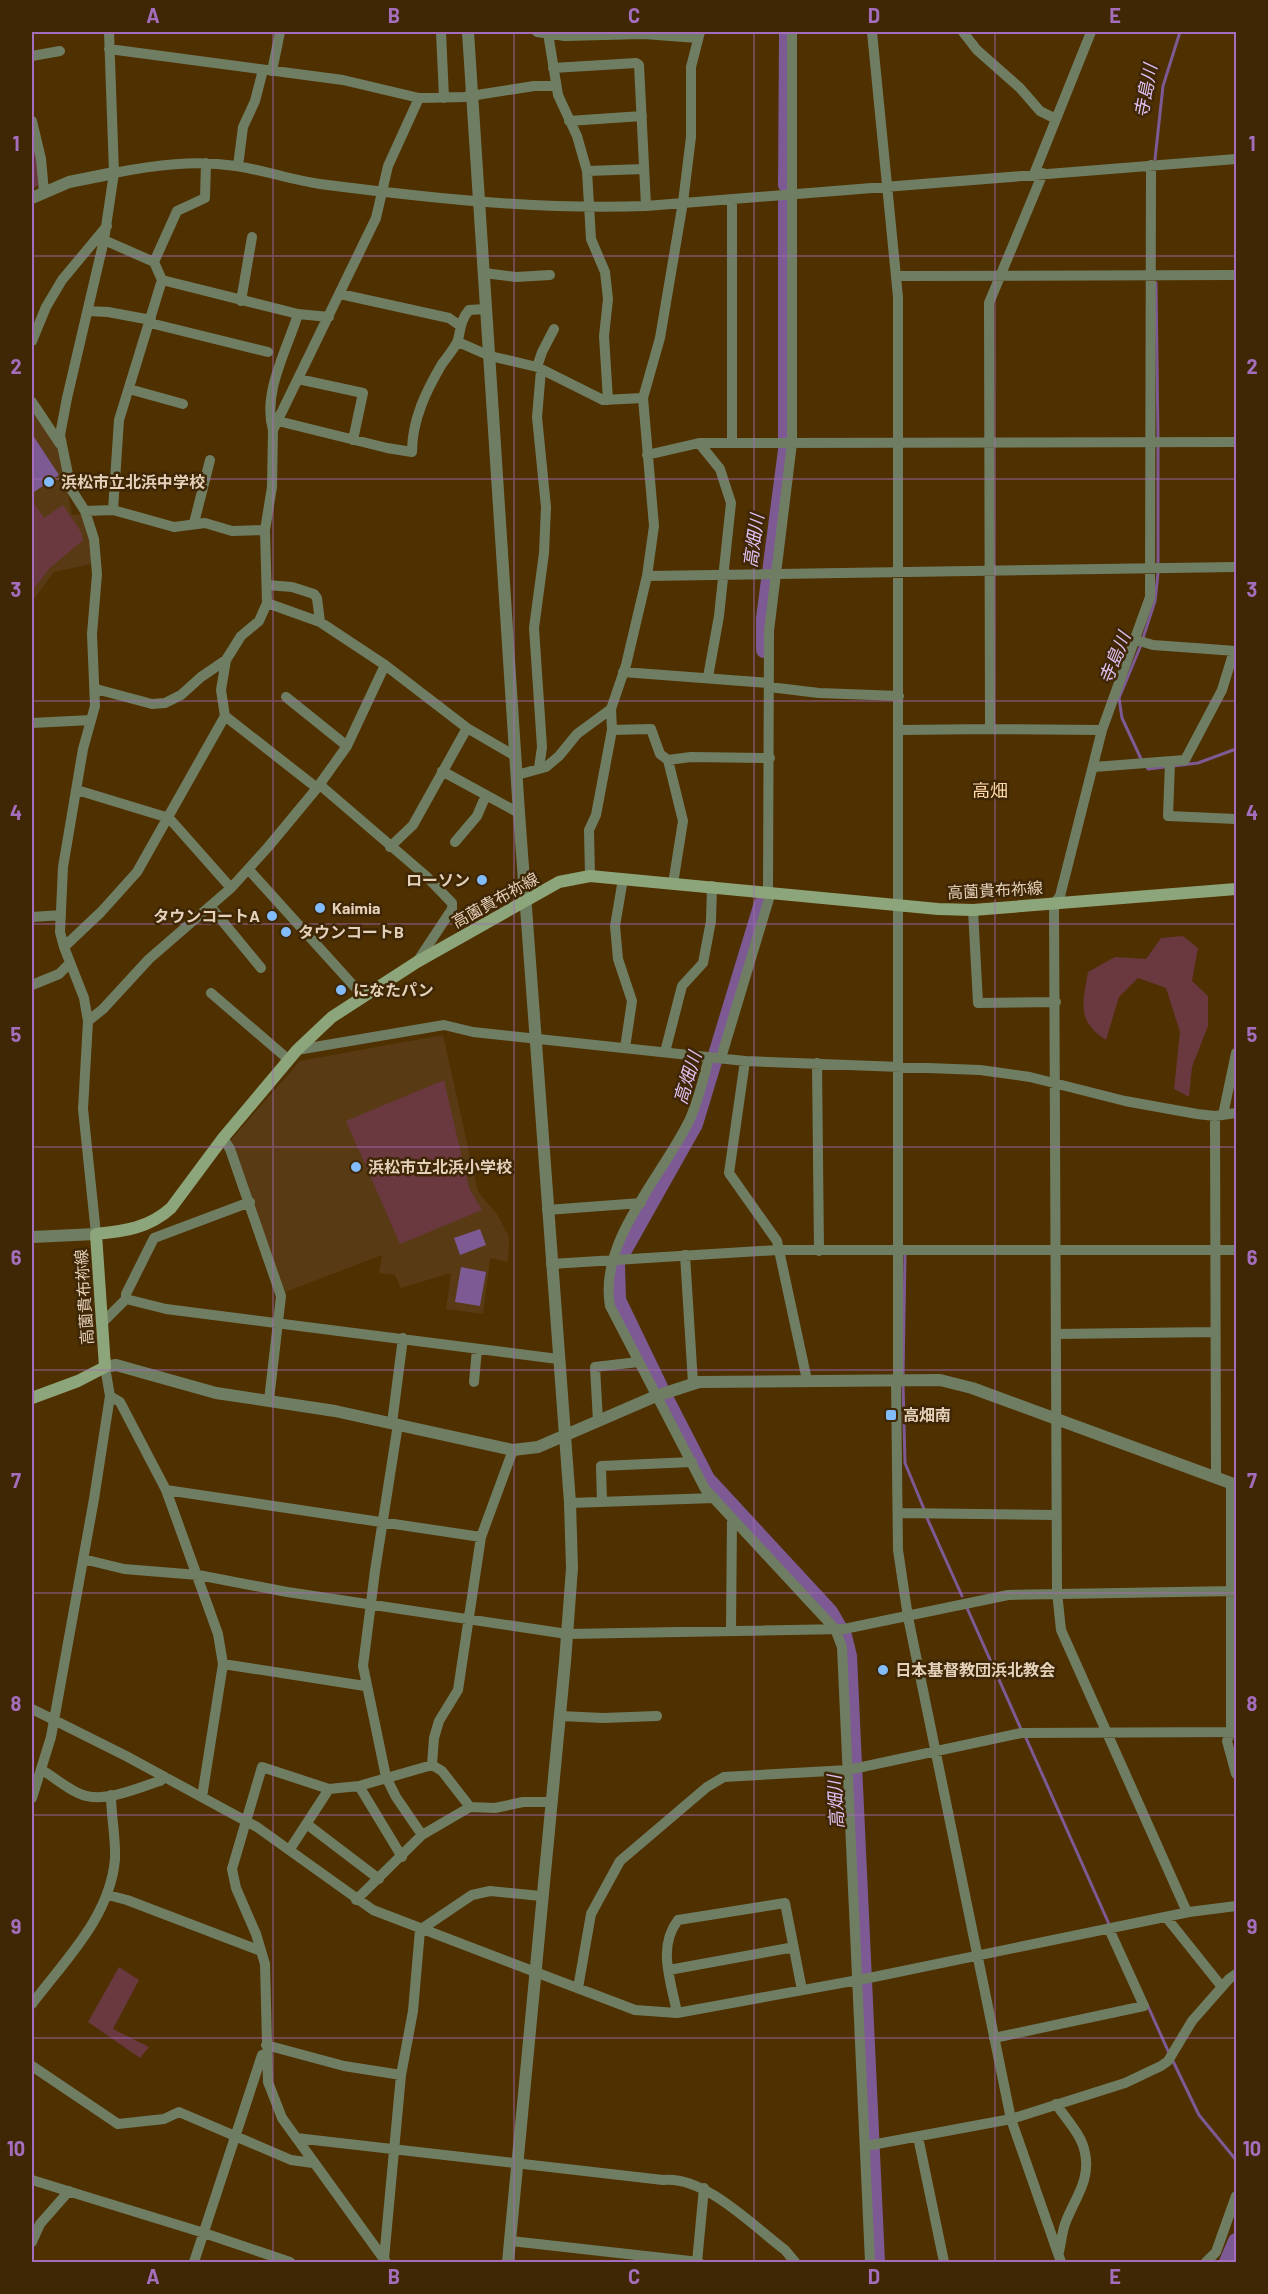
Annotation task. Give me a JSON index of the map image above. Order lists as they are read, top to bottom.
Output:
{
  "streets": {
    "main road": ["高薗貴布祢線"]
  },
  "districts": ["高畑"],
  "water": ["寺島川", "高畑川"],
  "places": {
    "other": [
      "浜松市立北浜中学校",
      "ローソン",
      "Kaimia",
      "タウンコートA",
      "タウンコートB",
      "になたパン",
      "浜松市立北浜小学校",
      "日本基督教団浜北教会"
    ],
    "transit": ["高畑南"]
  },
  "grid": {
    "columns": [
      "A",
      "B",
      "C",
      "D",
      "E"
    ],
    "rows": [
      "1",
      "2",
      "3",
      "4",
      "5",
      "6",
      "7",
      "8",
      "9",
      "10"
    ]
  }
}
